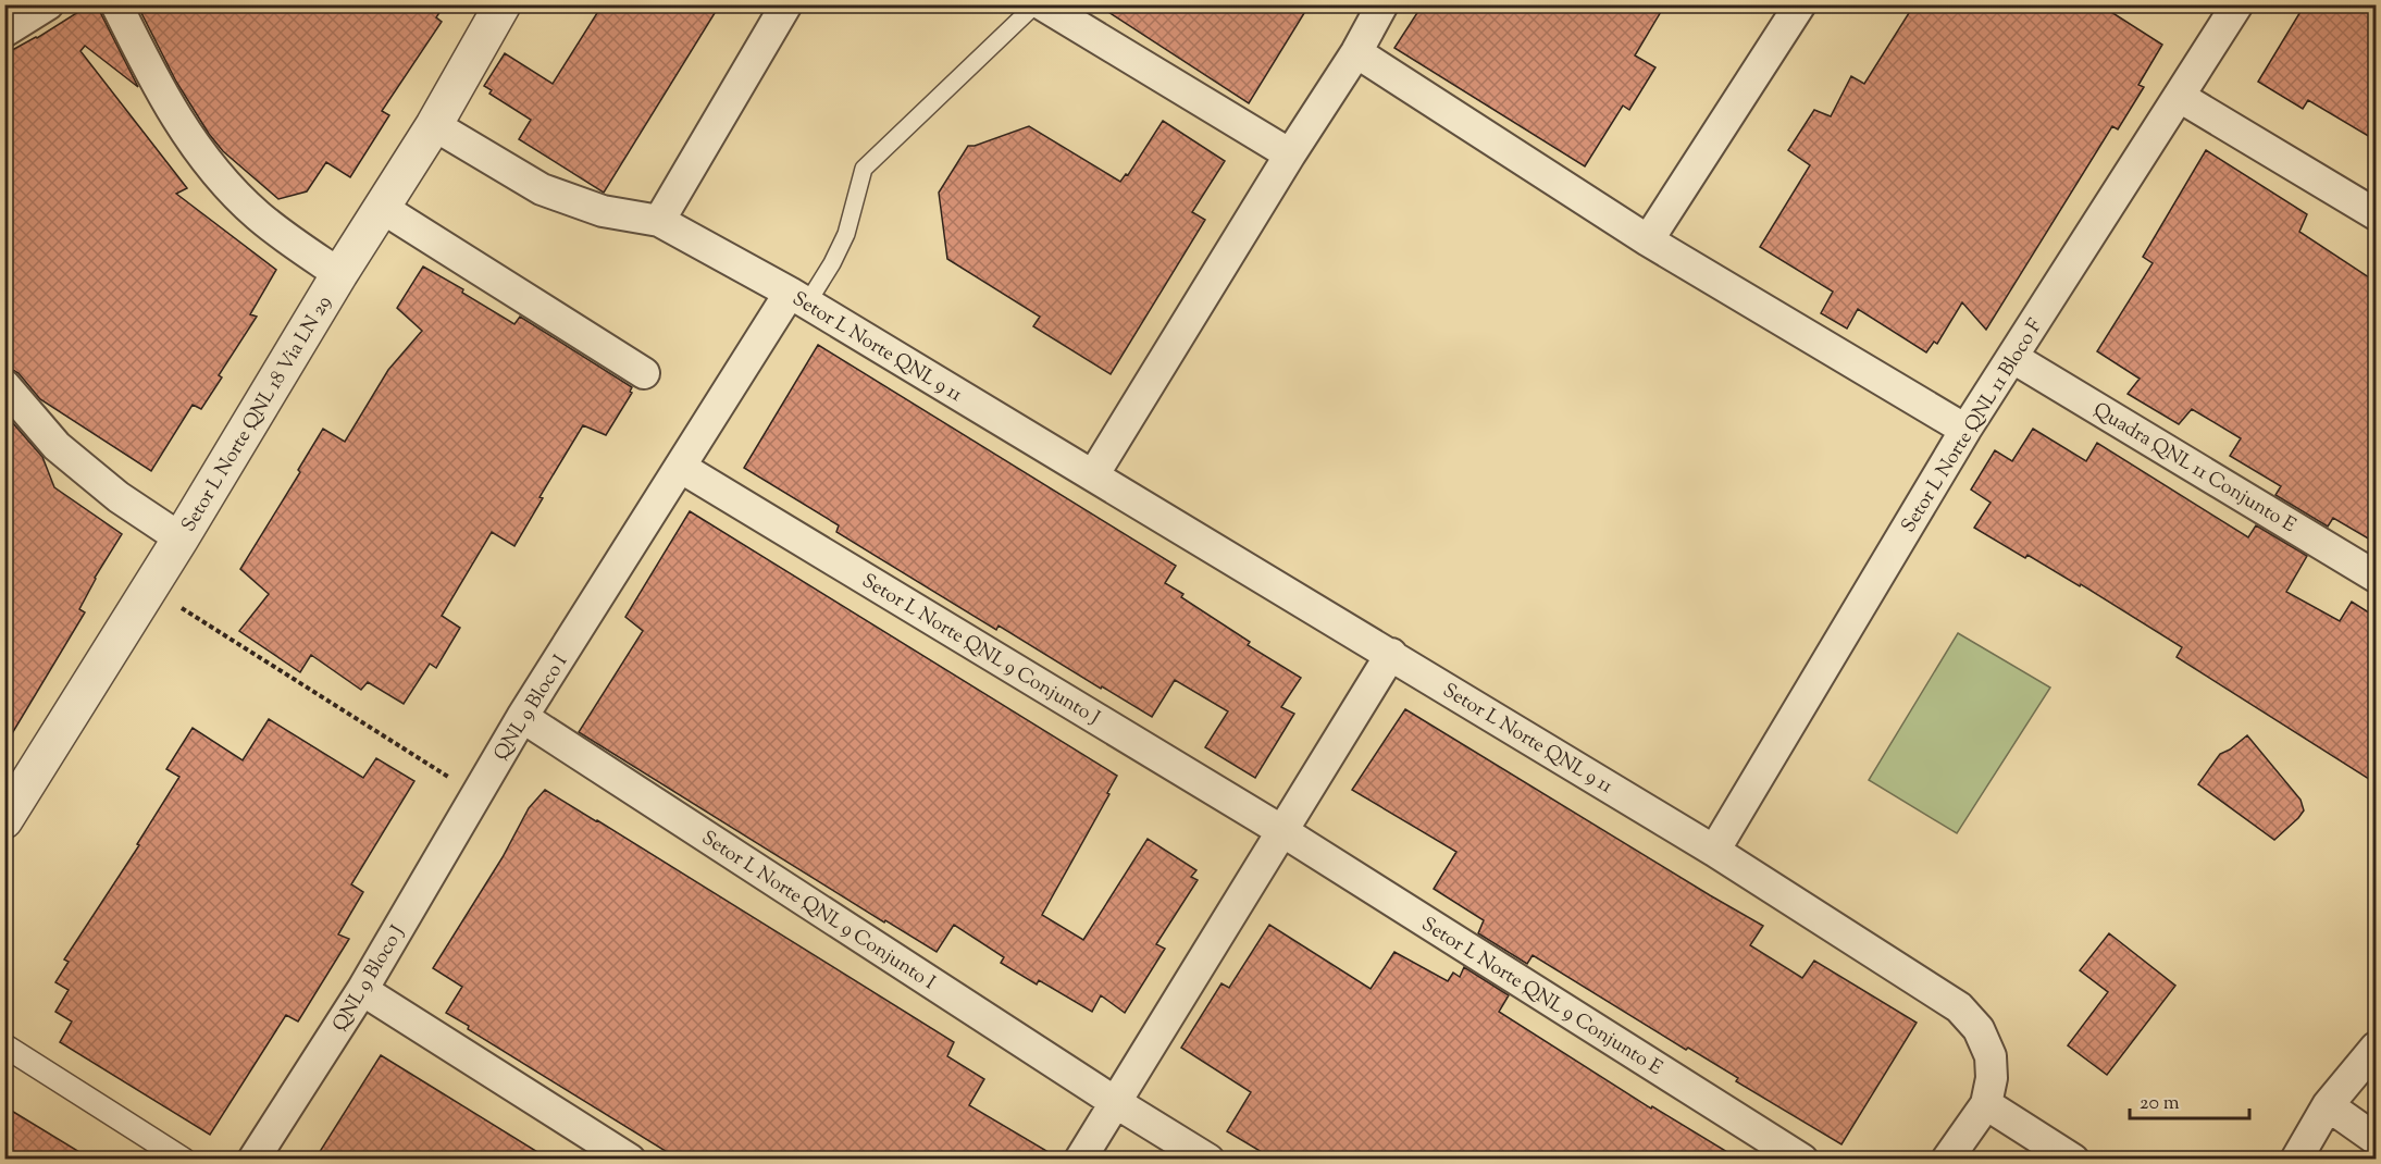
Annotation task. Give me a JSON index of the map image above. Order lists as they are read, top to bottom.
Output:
{
  "streets": {
    "street": [
      "Setor L Norte QNL 9 11",
      "Setor L Norte QNL 18 Via LN 29",
      "Setor L Norte QNL 11 Bloco F",
      "Quadra QNL 11 Conjunto E",
      "Setor L Norte QNL 9 Conjunto J",
      "QNL 9 Bloco I",
      "Setor L Norte QNL 9 Conjunto I",
      "QNL 9 Bloco J",
      "Setor L Norte QNL 9 Conjunto E"
    ]
  },
  "crossings": [
    ["Setor L Norte QNL 9 11", "Setor L Norte QNL 18 Via LN 29"],
    ["Setor L Norte QNL 9 11", "Setor L Norte QNL 11 Bloco F"],
    ["Setor L Norte QNL 9 11", "QNL 9 Bloco I"],
    ["Setor L Norte QNL 11 Bloco F", "Quadra QNL 11 Conjunto E"],
    ["Setor L Norte QNL 9 Conjunto J", "QNL 9 Bloco I"],
    ["Setor L Norte QNL 9 Conjunto J", "Setor L Norte QNL 9 Conjunto E"],
    ["QNL 9 Bloco I", "Setor L Norte QNL 9 Conjunto I"],
    ["QNL 9 Bloco I", "QNL 9 Bloco J"]
  ],
  "scale_bar": "20 m"
}
